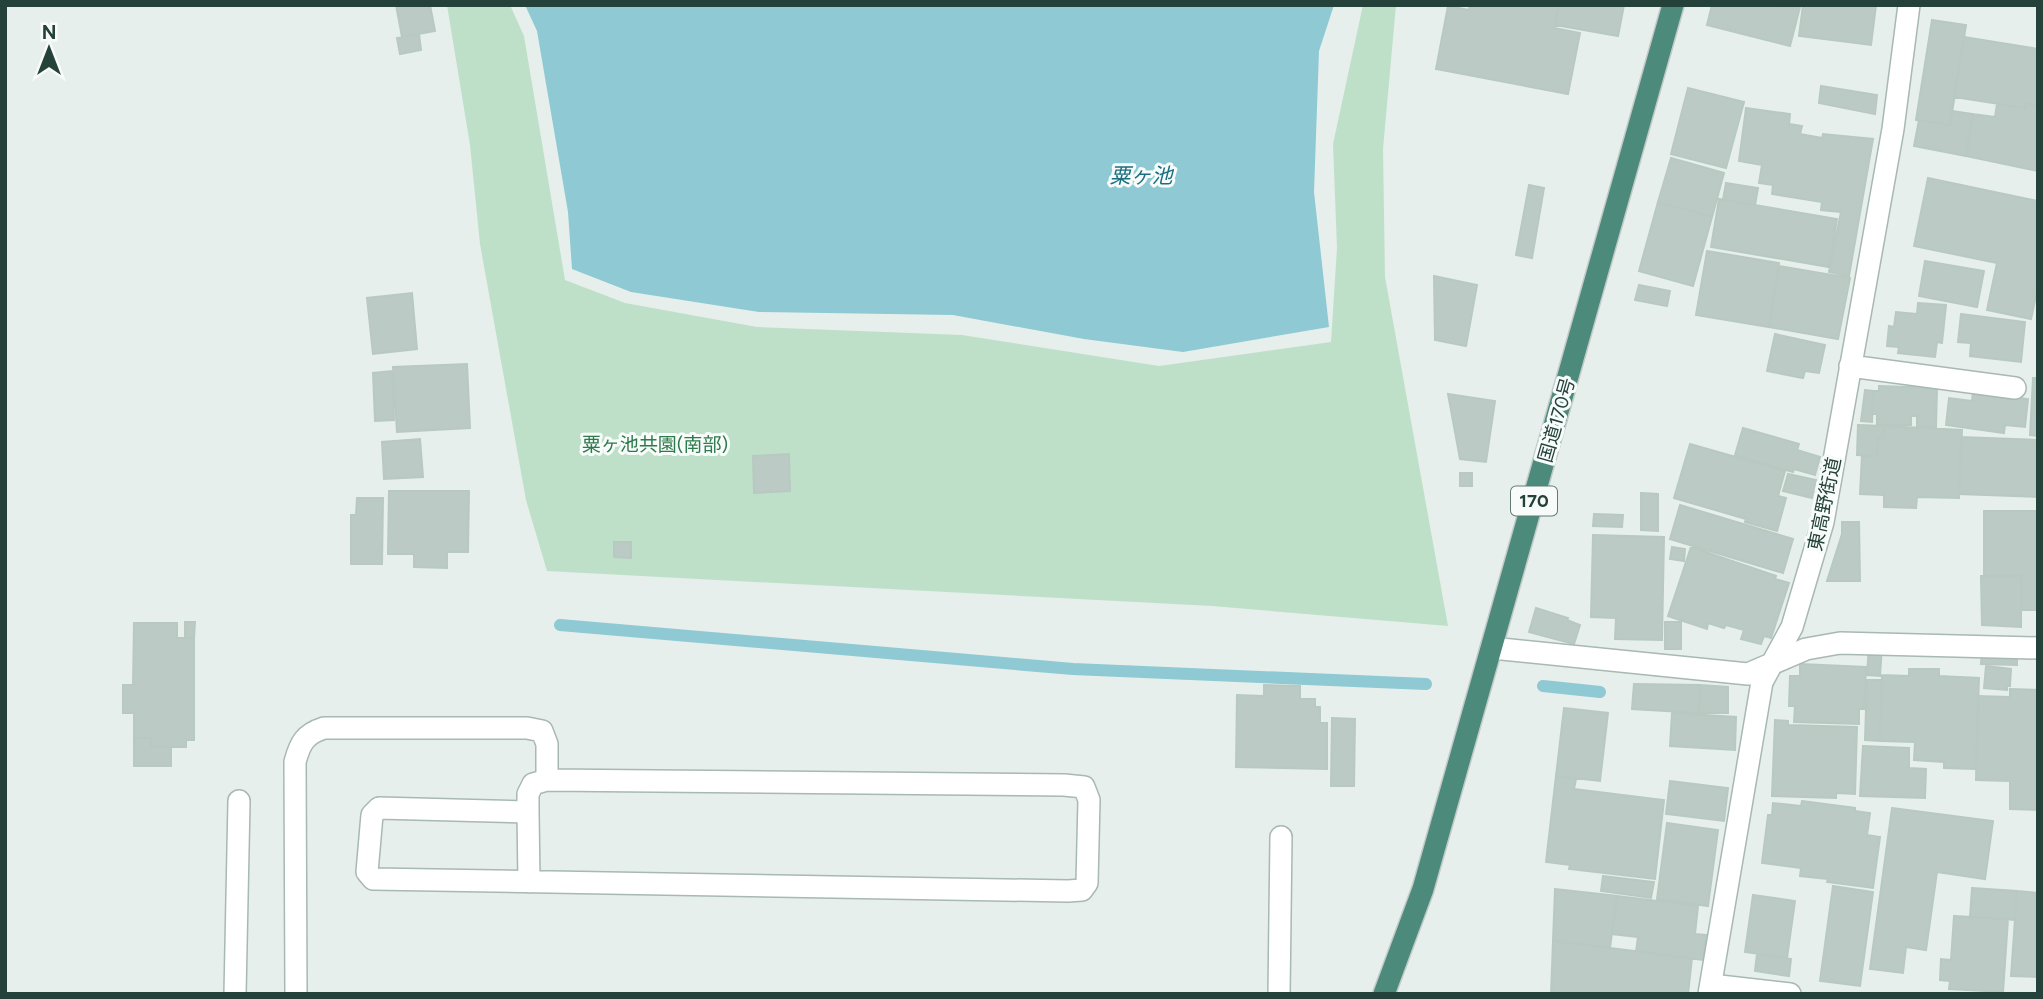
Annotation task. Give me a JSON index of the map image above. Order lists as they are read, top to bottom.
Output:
{
  "streets": {
    "highway": ["国道170号", "170"],
    "street": ["東高野街道"]
  },
  "water": ["粟ヶ池"],
  "parks": ["粟ヶ池共園(南部)"],
  "north": "top"
}
